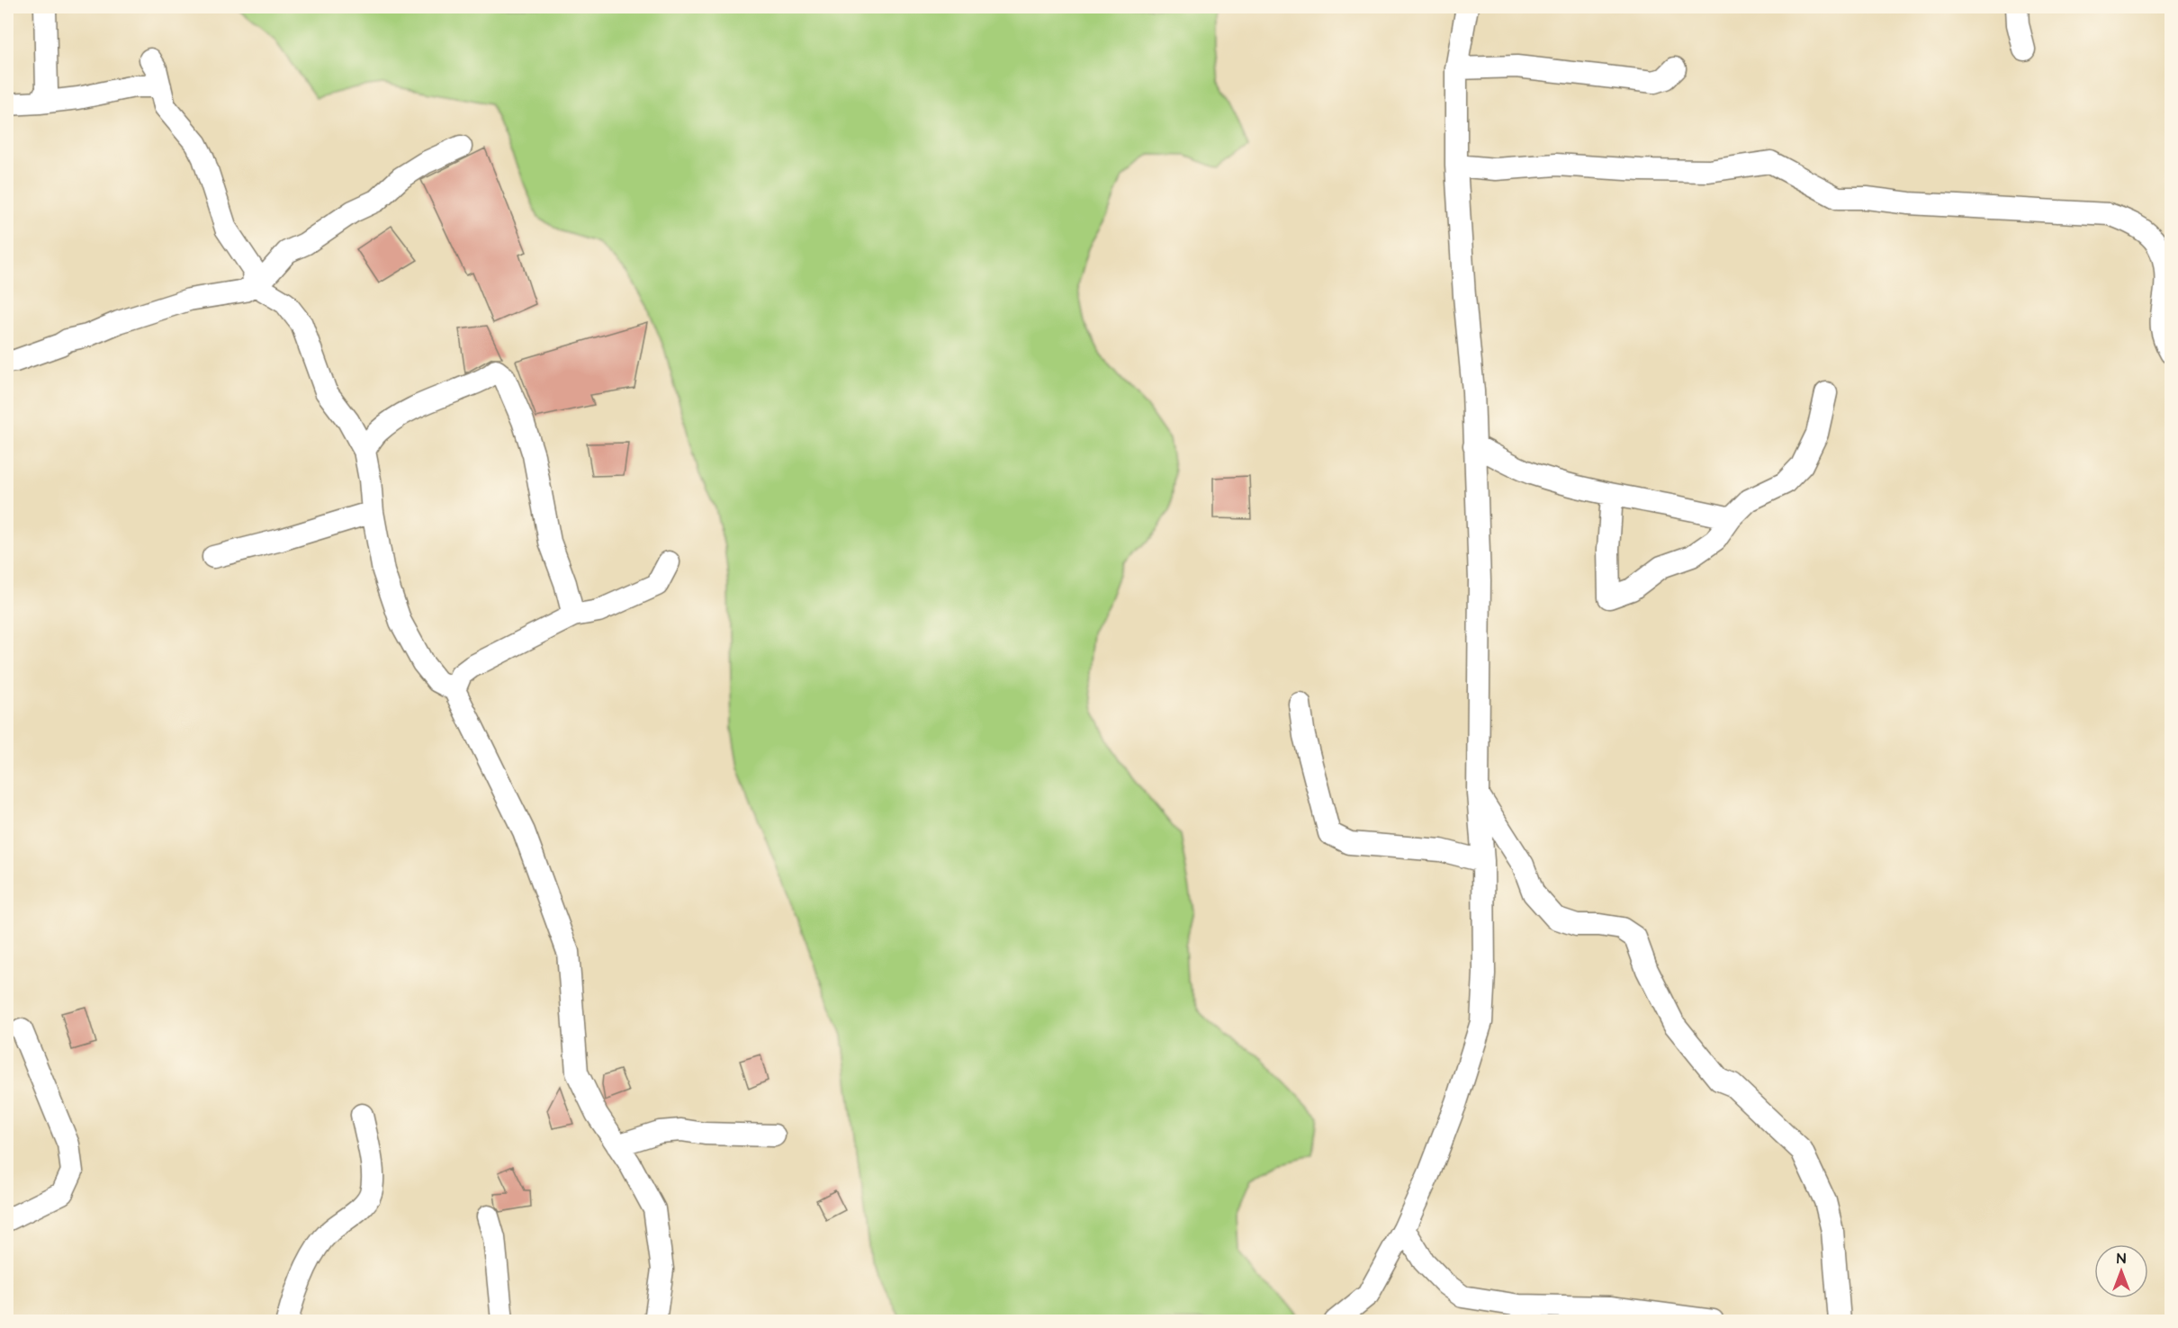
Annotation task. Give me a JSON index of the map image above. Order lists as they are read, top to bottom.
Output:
{
  "north": "top"
}
